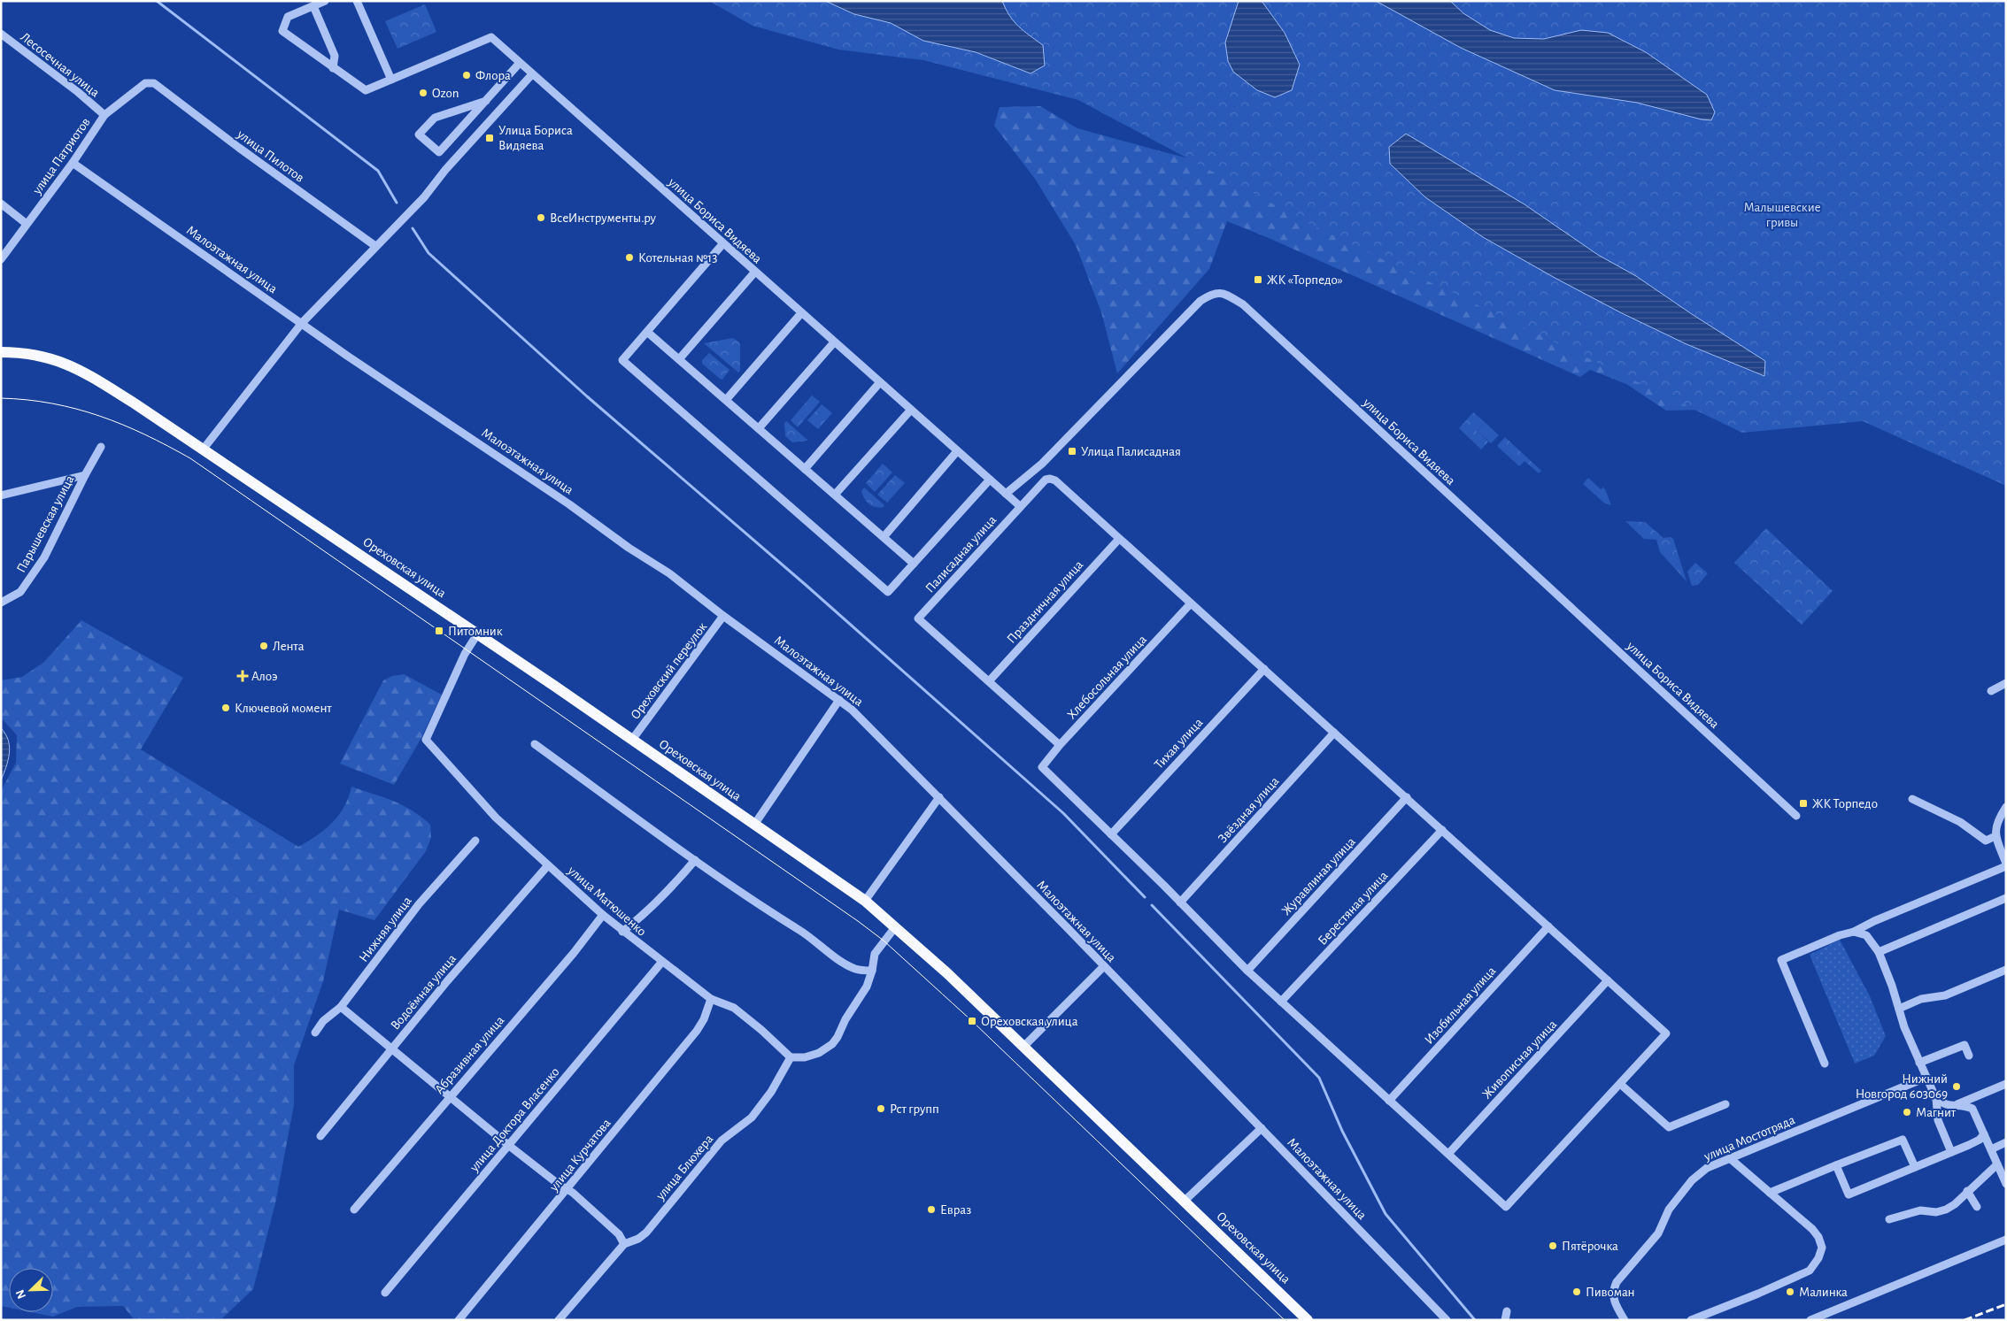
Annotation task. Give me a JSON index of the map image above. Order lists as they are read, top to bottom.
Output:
{
  "streets": {
    "main road": ["Ореховская улица"],
    "street": [
      "Лесосечная улица",
      "улица Патриотов",
      "улица Пилотов",
      "улица Бориса Видяева",
      "Малоэтажная улица",
      "Парышевская улица",
      "Палисадная улица",
      "Праздничная улица",
      "Ореховский переулок",
      "Хлебосольная улица",
      "Тихая улица",
      "Звёздная улица",
      "Журавлиная улица",
      "улица Матюшенко",
      "Берестяная улица",
      "Нижняя улица",
      "Водоёмная улица",
      "Изобильная улица",
      "Абразивная улица",
      "Живописная улица",
      "улица Доктора Власенко",
      "улица Мостотряда",
      "улица Курчатова",
      "улица Блюхера"
    ]
  },
  "crossings": [
    ["Лесосечная улица", "улица Патриотов"],
    ["улица Патриотов", "улица Пилотов"],
    ["улица Патриотов", "Малоэтажная улица"],
    ["улица Бориса Видяева", "Палисадная улица"],
    ["Малоэтажная улица", "Ореховский переулок"],
    ["Палисадная улица", "Праздничная улица"],
    ["Ореховская улица", "Ореховский переулок"],
    ["Ореховская улица", "улица Матюшенко"],
    ["Хлебосольная улица", "Тихая улица"],
    ["улица Матюшенко", "Водоёмная улица"],
    ["улица Матюшенко", "Абразивная улица"],
    ["улица Матюшенко", "улица Доктора Власенко"],
    ["улица Матюшенко", "улица Курчатова"],
    ["улица Матюшенко", "улица Блюхера"]
  ],
  "parks": ["Малышевские гривы"],
  "places": {
    "other": [
      "Флора",
      "Ozon",
      "ВсеИнструменты.ру",
      "Котельная №13",
      "Лента",
      "Ключевой момент",
      "Нижний Новгород 603069",
      "Рст групп",
      "Магнит",
      "Евраз",
      "Пятёрочка",
      "Пивоман",
      "Малинка"
    ],
    "transit": [
      "Улица Бориса Видяева",
      "ЖК «Торпедо»",
      "Улица Палисадная",
      "Питомник",
      "ЖК Торпедо",
      "Ореховская улица"
    ],
    "health": ["Алоэ"]
  },
  "north": "bottom left"
}
